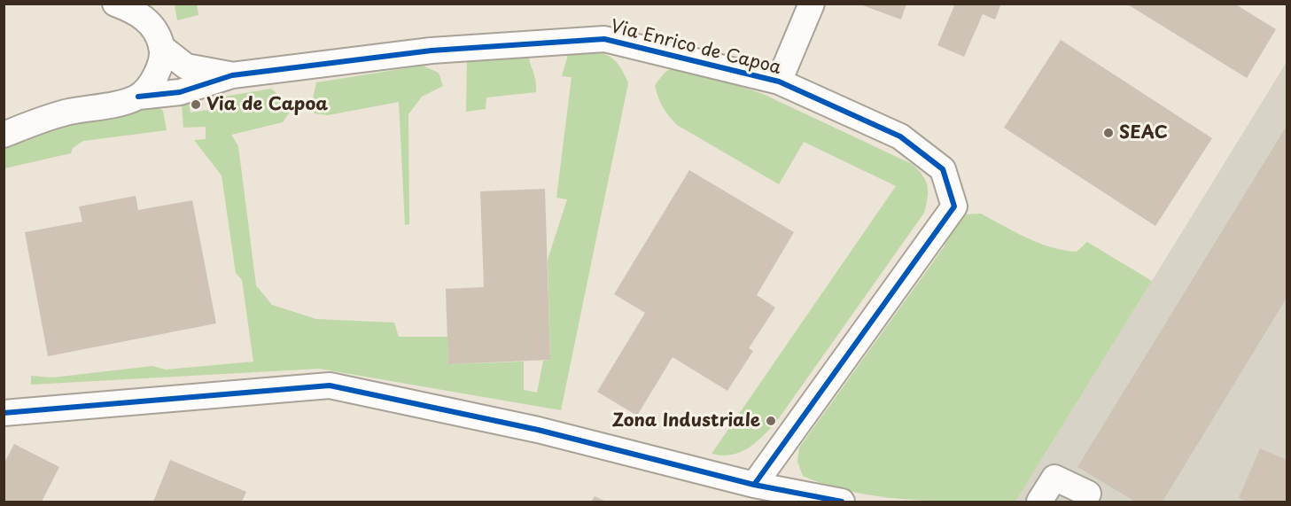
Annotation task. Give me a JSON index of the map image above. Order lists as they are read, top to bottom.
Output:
{
  "streets": {
    "street": ["Via Enrico de Capoa"]
  },
  "places": ["Via de Capoa", "SEAC", "Zona Industriale"]
}
